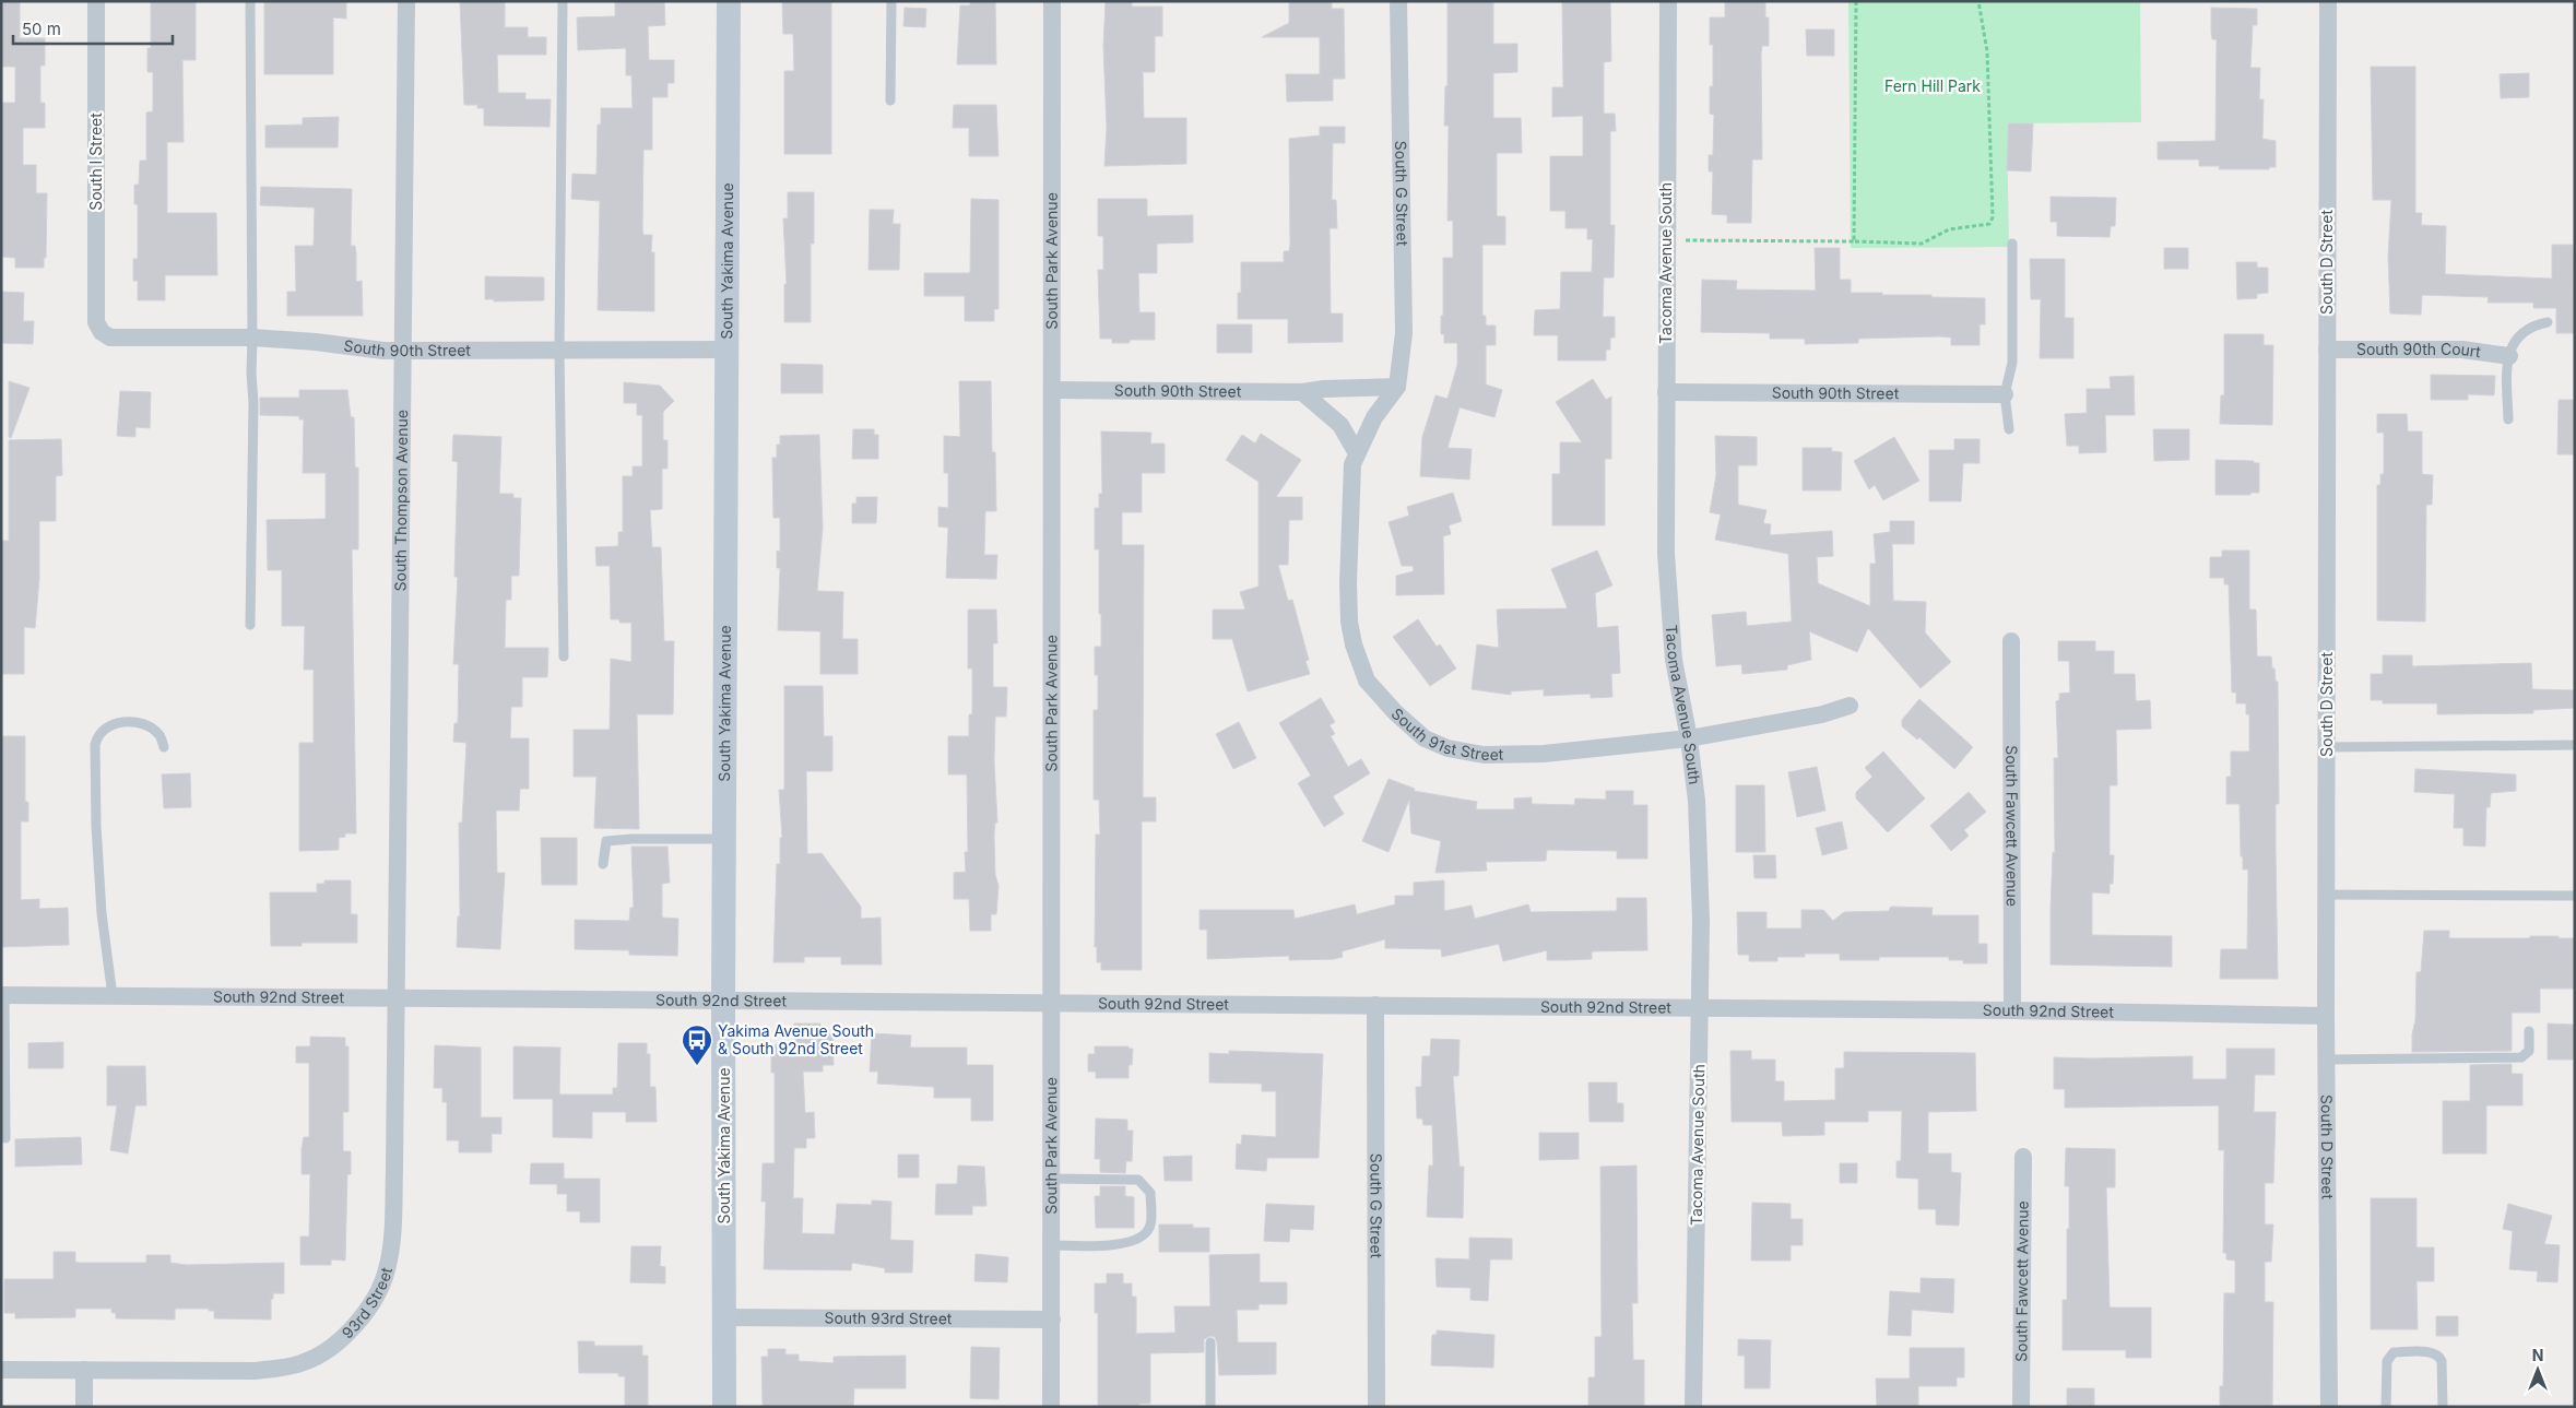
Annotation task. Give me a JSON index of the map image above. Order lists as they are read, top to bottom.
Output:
{
  "streets": {
    "main road": ["South Yakima Avenue"],
    "street": [
      "South I Street",
      "South G Street",
      "South Park Avenue",
      "South D Street",
      "Tacoma Avenue South",
      "South 90th Street",
      "South 90th Court",
      "South Thompson Avenue",
      "South 91st Street",
      "South Fawcett Avenue",
      "South 92nd Street",
      "93rd Street",
      "South 93rd Street"
    ]
  },
  "crossings": [
    ["South I Street", "South 90th Street"],
    ["South G Street", "South 90th Street"],
    ["South G Street", "South 91st Street"],
    ["South G Street", "South 92nd Street"],
    ["South Yakima Avenue", "South 90th Street"],
    ["South Yakima Avenue", "South 92nd Street"],
    ["South Yakima Avenue", "South 93rd Street"],
    ["South Park Avenue", "South 90th Street"],
    ["South Park Avenue", "South 92nd Street"],
    ["South Park Avenue", "South 93rd Street"],
    ["South D Street", "South 90th Court"],
    ["South D Street", "South 92nd Street"],
    ["Tacoma Avenue South", "South 90th Street"],
    ["Tacoma Avenue South", "South 91st Street"],
    ["Tacoma Avenue South", "South 92nd Street"],
    ["South 90th Street", "South Thompson Avenue"],
    ["South 90th Street", "South 91st Street"],
    ["South Thompson Avenue", "South 92nd Street"],
    ["South Thompson Avenue", "93rd Street"],
    ["South Fawcett Avenue", "South 92nd Street"],
    ["South 92nd Street", "93rd Street"]
  ],
  "parks": ["Fern Hill Park"],
  "places": {
    "bus stop": ["Yakima Avenue South & South 92nd Street"]
  },
  "scale_bar": "50 m",
  "north": "top"
}
